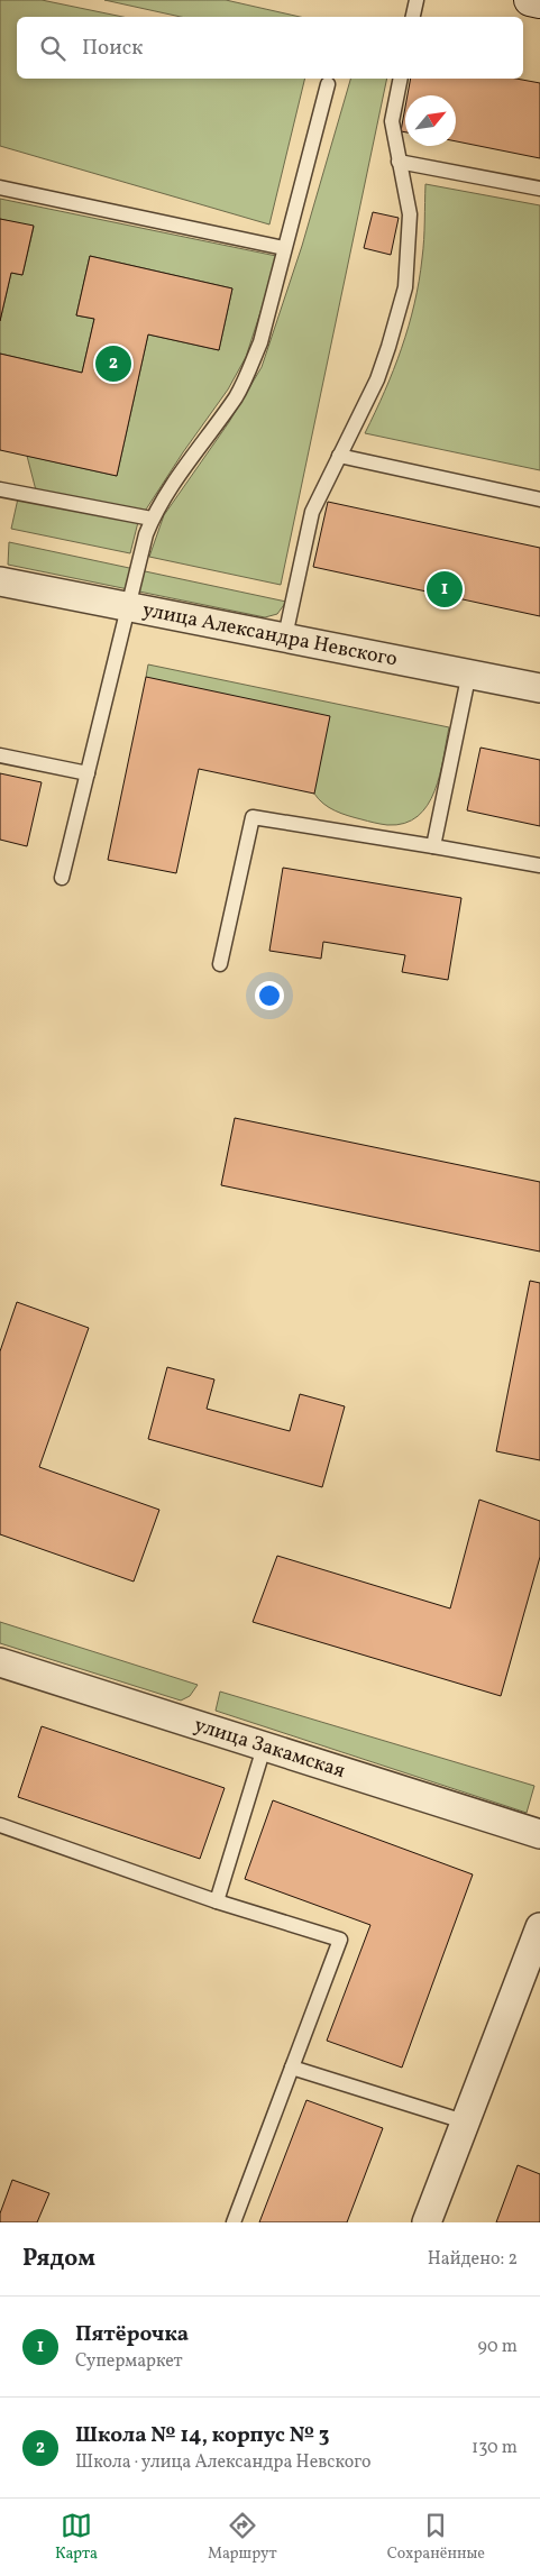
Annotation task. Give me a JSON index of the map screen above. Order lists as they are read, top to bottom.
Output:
{
  "streets": {
    "street": ["улица Александра Невского", "улица Закамская"]
  },
  "north": "top right",
  "page": {
    "search": "Поиск",
    "pins": ["2", "1"],
    "heading": ["Рядом", "Найдено: 2"],
    "list": [
      {
        "mark": "1",
        "name": "Пятёрочка",
        "note": "Супермаркет",
        "value": "90 m"
      },
      {
        "mark": "2",
        "name": "Школа № 14, корпус № 3",
        "note": "Школа · улица Александра Невского",
        "value": "130 m"
      }
    ],
    "nav": ["Карта", "Маршрут", "Сохранённые"]
  }
}
